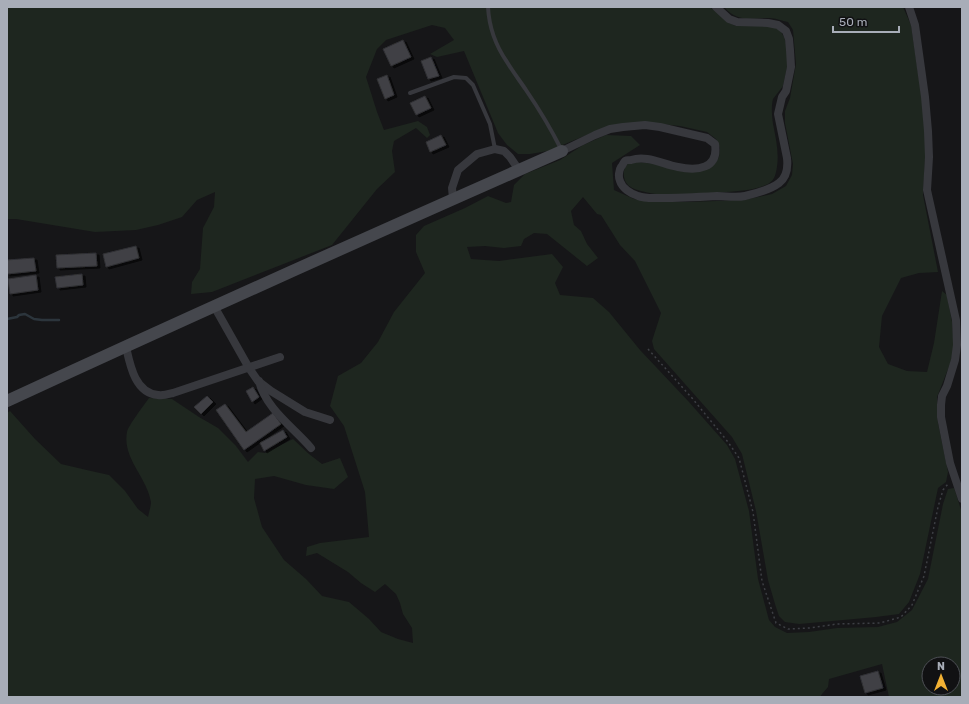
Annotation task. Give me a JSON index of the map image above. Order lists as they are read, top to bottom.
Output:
{
  "scale_bar": "50 m",
  "north": "top"
}
